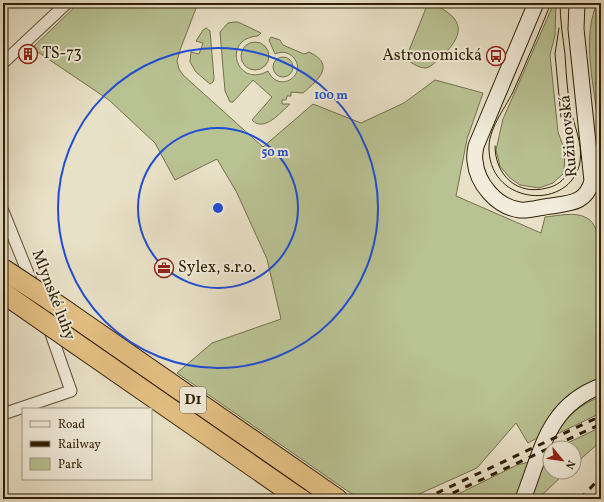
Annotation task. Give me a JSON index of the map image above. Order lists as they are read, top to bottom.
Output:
{
  "streets": {
    "highway": ["D1"],
    "street": ["Ružinovská", "Mlynské luhy"]
  },
  "places": {
    "building": ["TS-73"],
    "bus stop": ["Astronomická"],
    "office": ["Sylex, s.r.o."]
  },
  "legend": ["Road", "Railway", "Park"],
  "north": "bottom right",
  "rings": ["100 m", "50 m"]
}
